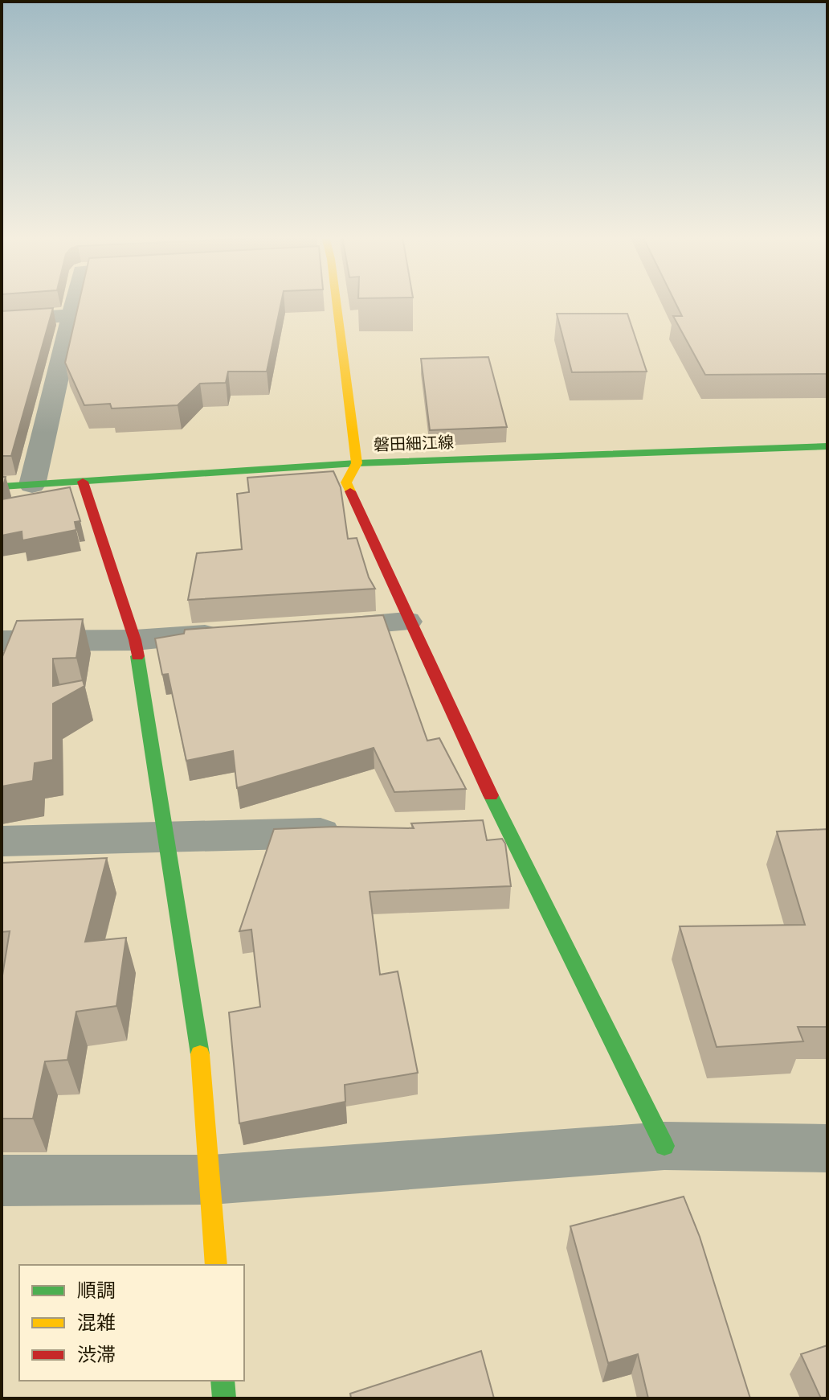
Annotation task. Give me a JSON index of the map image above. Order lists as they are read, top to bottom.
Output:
{
  "streets": {
    "street": ["磐田細江線"]
  },
  "legend": ["順調", "混雑", "渋滞"]
}
